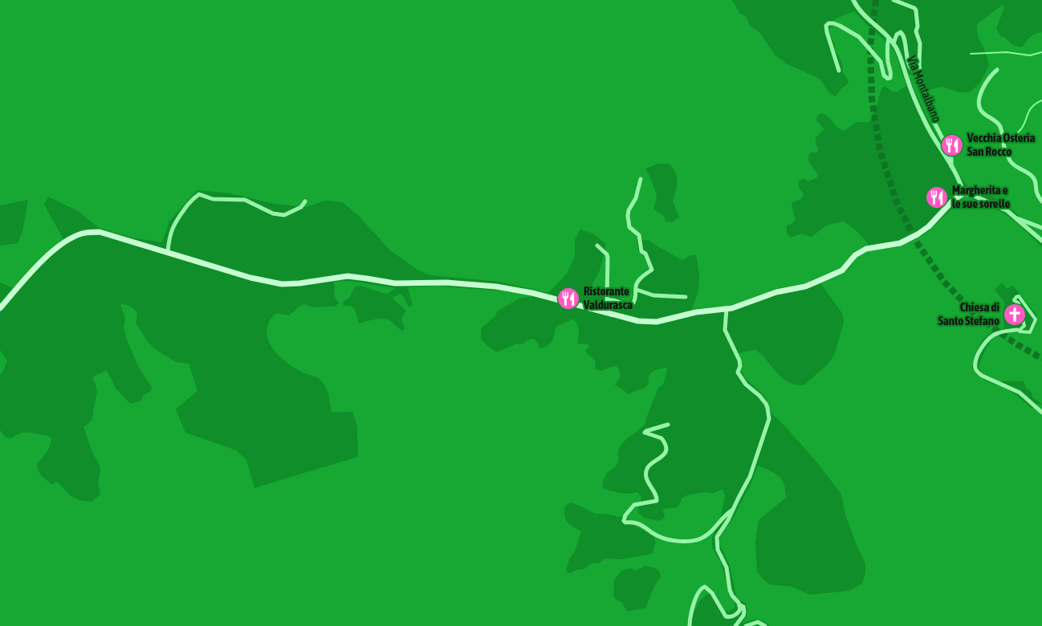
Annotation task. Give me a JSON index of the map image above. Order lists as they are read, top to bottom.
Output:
{
  "streets": {
    "street": ["Via Montalbano"]
  },
  "places": {
    "restaurant": ["Vecchia Osteria San Rocco", "Margherita e le sue sorelle", "Ristorante Valdurasca"],
    "church": ["Chiesa di Santo Stefano"]
  }
}
